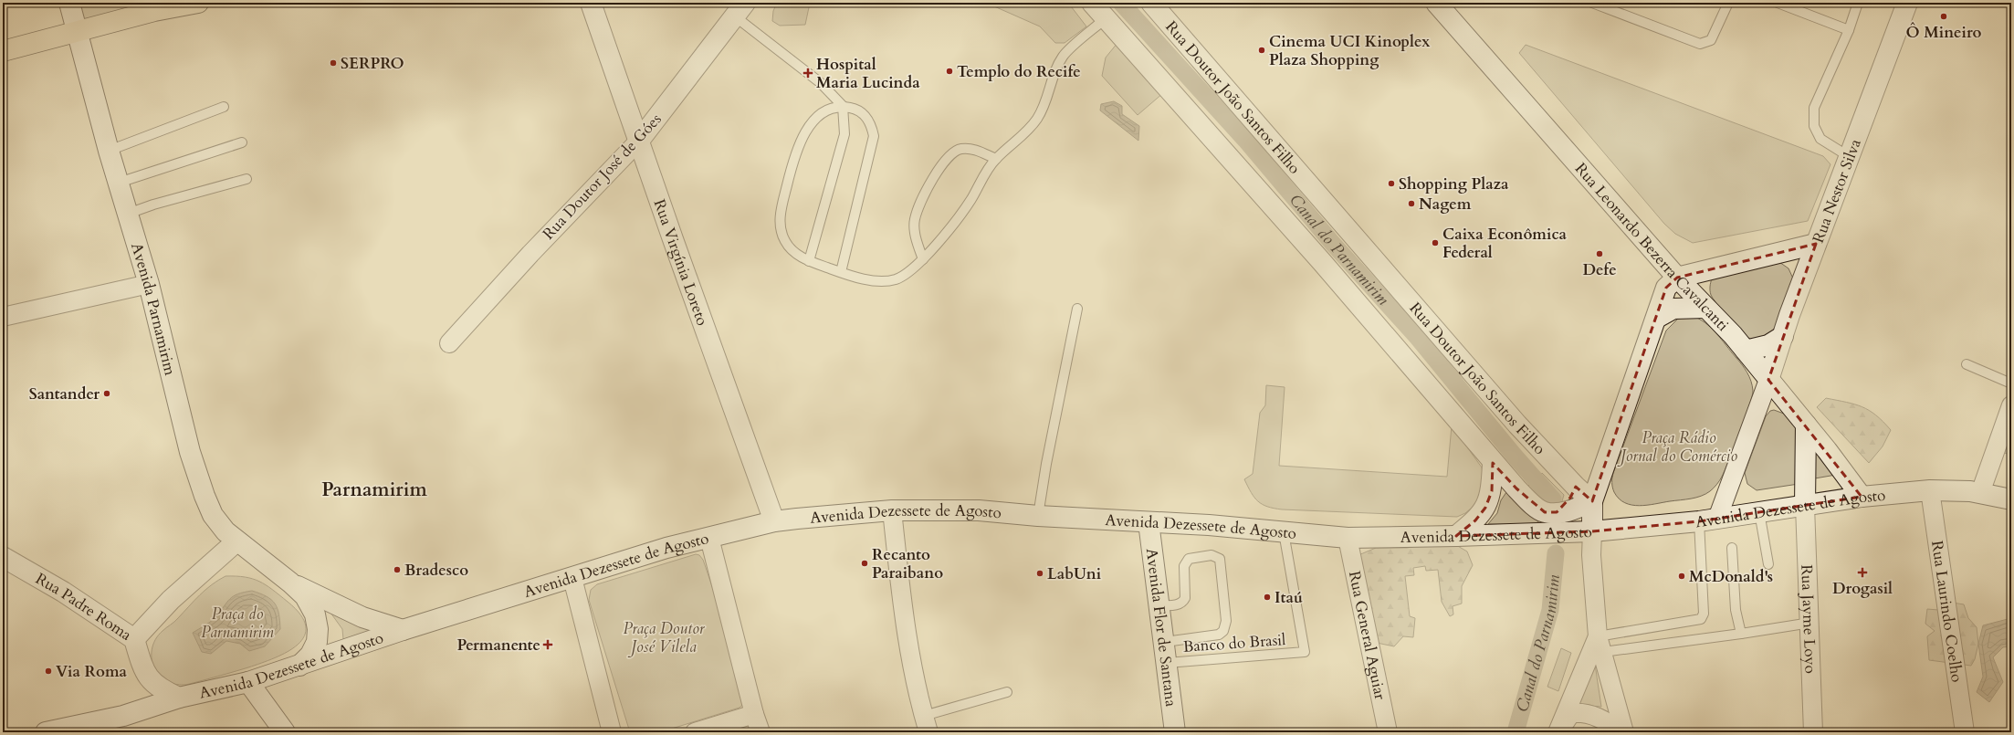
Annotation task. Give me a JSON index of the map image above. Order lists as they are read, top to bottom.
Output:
{
  "streets": {
    "main road": [
      "Rua Doutor João Santos Filho",
      "Rua Doutor José de Góes",
      "Rua Nestor Silva",
      "Rua Leonardo Bezerra Cavalcanti",
      "Rua Virgínia Loreto",
      "Avenida Parnamirim",
      "Avenida Dezessete de Agosto",
      "Rua Padre Roma",
      "Avenida Flor de Santana"
    ],
    "street": ["Rua Laurindo Coelho", "Rua Jayme Loyo", "Rua General Aguiar"],
    "lane": ["Banco do Brasil"]
  },
  "crossings": [
    ["Rua Doutor José de Góes", "Rua Virgínia Loreto"],
    ["Rua Nestor Silva", "Rua Leonardo Bezerra Cavalcanti"],
    ["Rua Leonardo Bezerra Cavalcanti", "Avenida Dezessete de Agosto"],
    ["Rua Virgínia Loreto", "Avenida Dezessete de Agosto"],
    ["Avenida Parnamirim", "Avenida Dezessete de Agosto"],
    ["Avenida Dezessete de Agosto", "Rua Padre Roma"],
    ["Avenida Dezessete de Agosto", "Rua Laurindo Coelho"],
    ["Avenida Dezessete de Agosto", "Rua Jayme Loyo"],
    ["Avenida Dezessete de Agosto", "Avenida Flor de Santana"],
    ["Avenida Dezessete de Agosto", "Rua General Aguiar"],
    ["Avenida Dezessete de Agosto", "Banco do Brasil"],
    ["Avenida Flor de Santana", "Banco do Brasil"]
  ],
  "districts": ["Parnamirim"],
  "water": ["Canal do Parnamirim"],
  "parks": ["Praça Rádio Jornal do Comércio", "Praça do Parnamirim", "Praça Doutor José Vilela"],
  "places": {
    "other": [
      "Ô Mineiro",
      "Cinema UCI Kinoplex Plaza Shopping",
      "SERPRO",
      "Templo do Recife",
      "Shopping Plaza",
      "Nagem",
      "Caixa Econômica Federal",
      "Defe",
      "Santander",
      "Recanto Paraibano",
      "Bradesco",
      "LabUni",
      "McDonald's",
      "Itaú",
      "Via Roma"
    ],
    "health": ["Hospital Maria Lucinda", "Drogasil", "Permanente"]
  }
}
